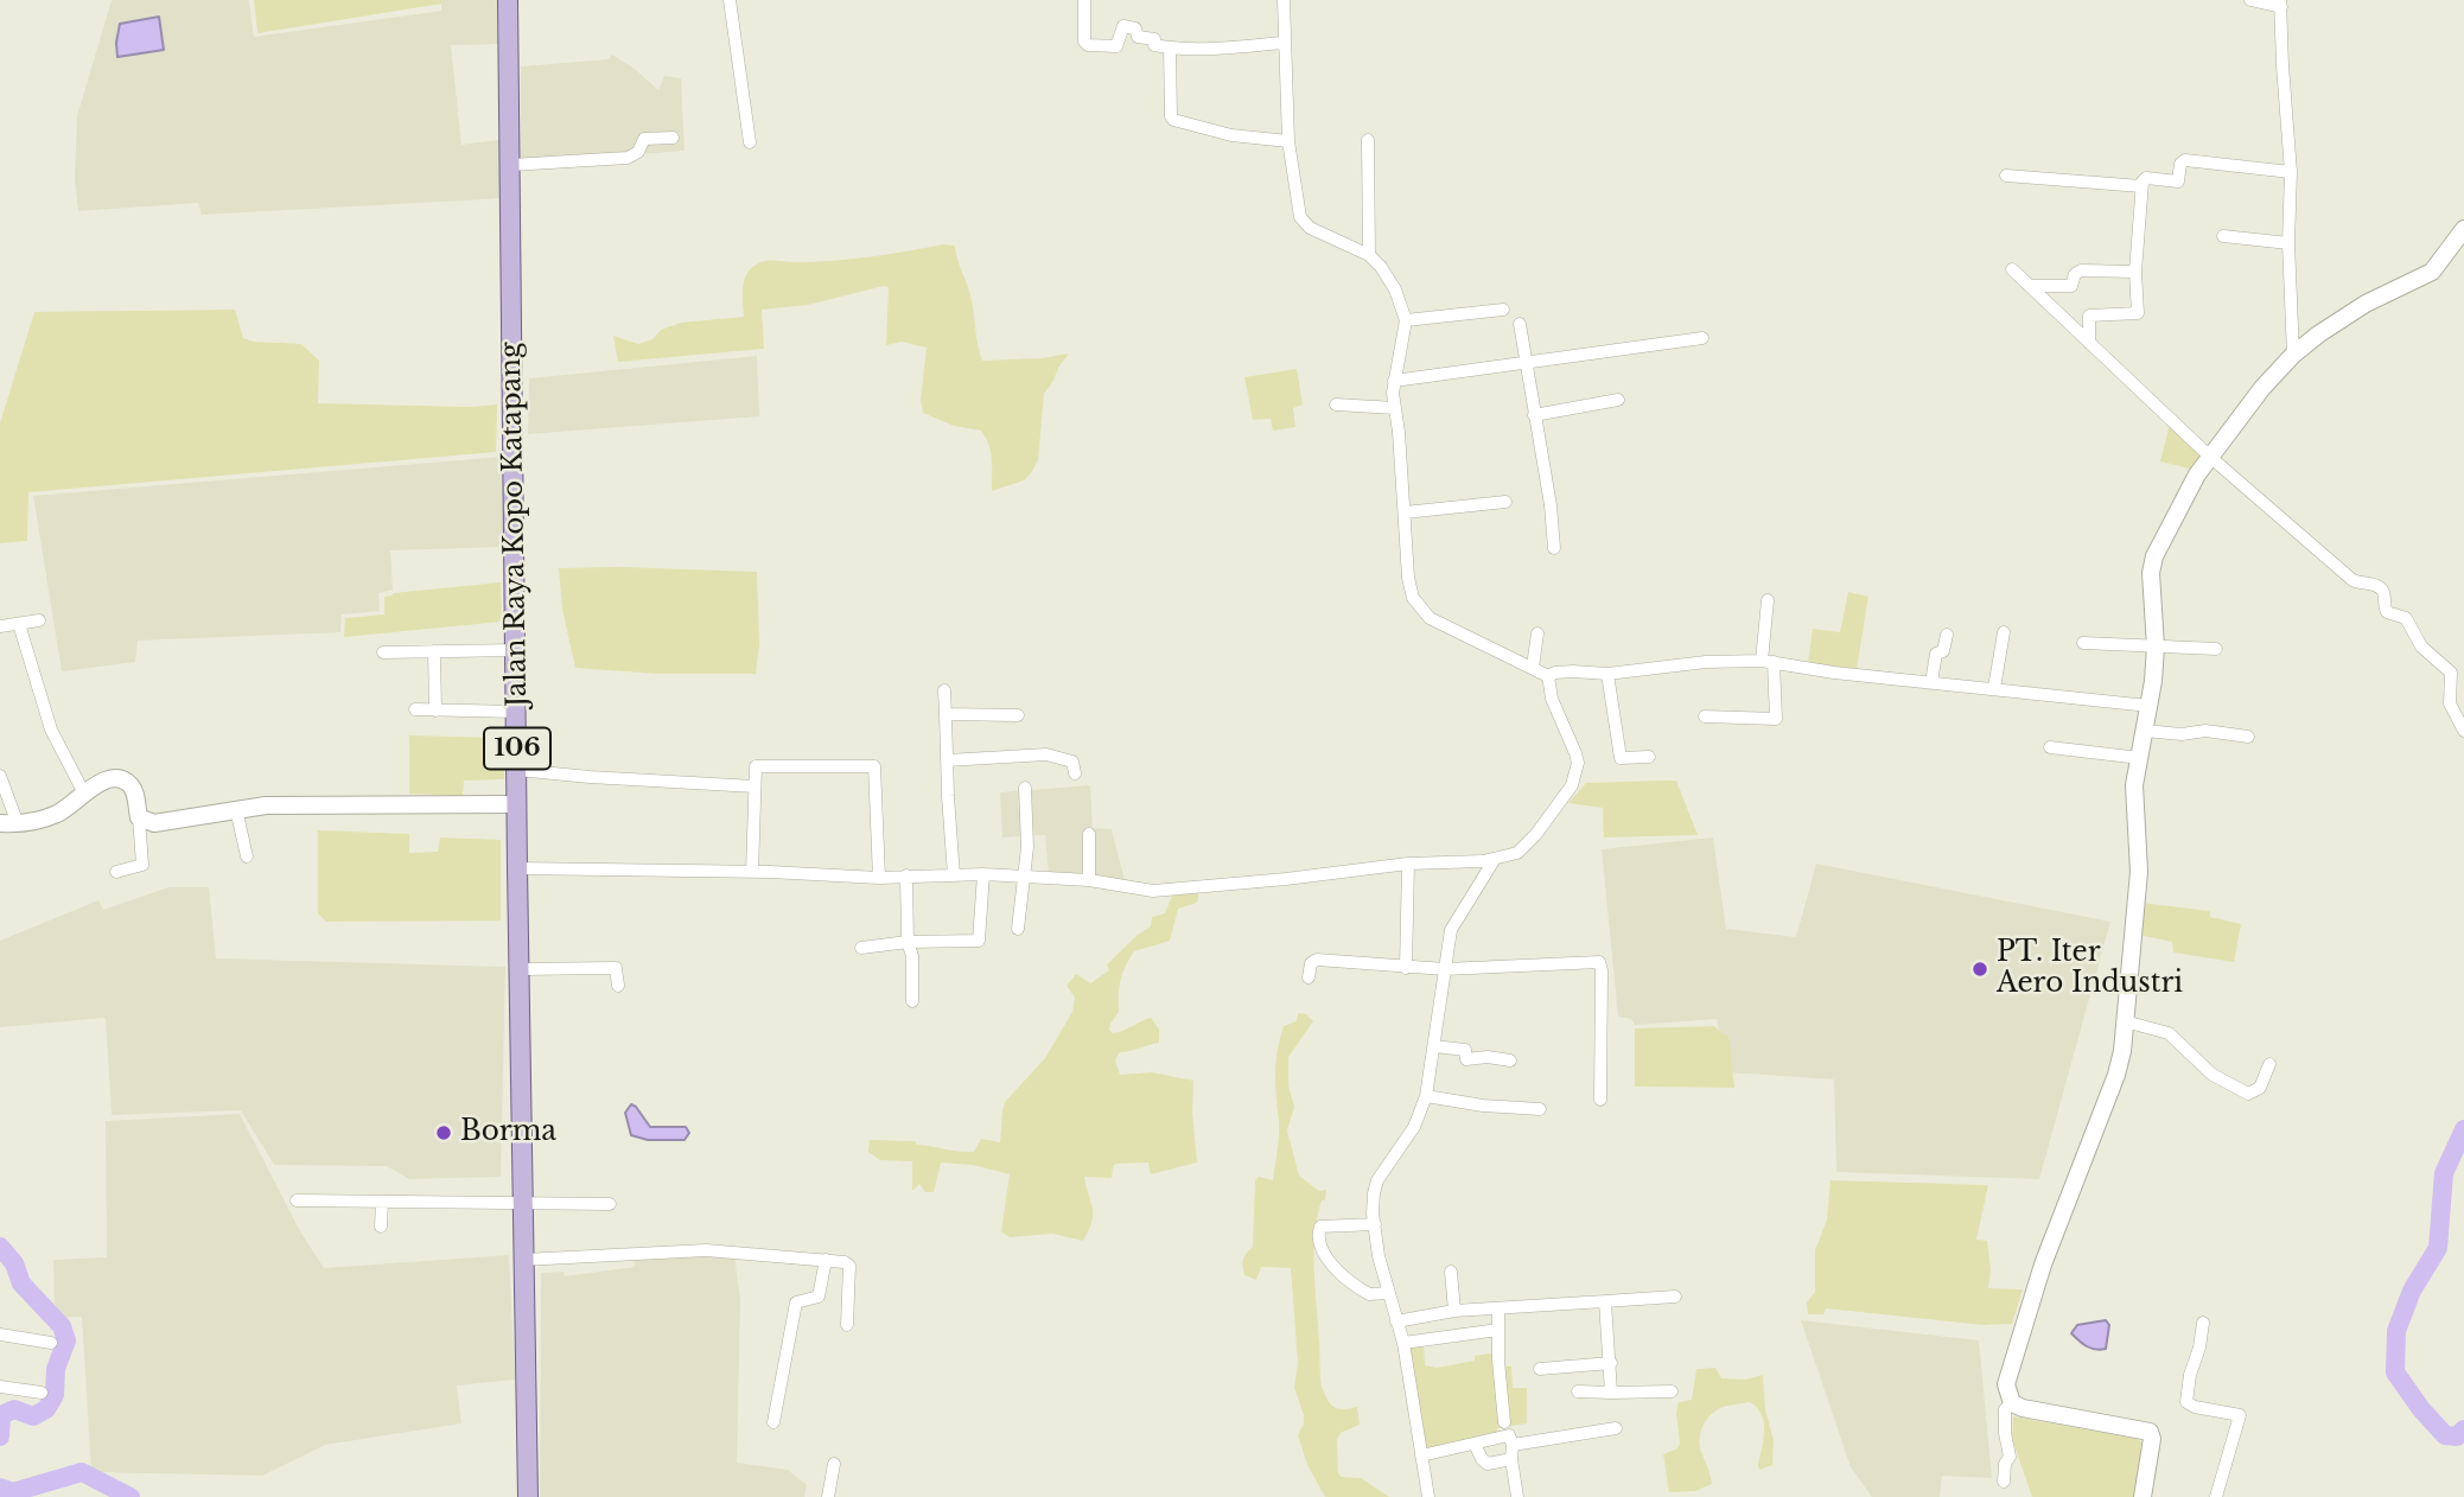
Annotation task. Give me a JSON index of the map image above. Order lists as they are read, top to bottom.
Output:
{
  "streets": {
    "main road": ["Jalan Raya Kopo Katapang", "106"]
  },
  "places": ["PT. Iter Aero Industri", "Borma"]
}
